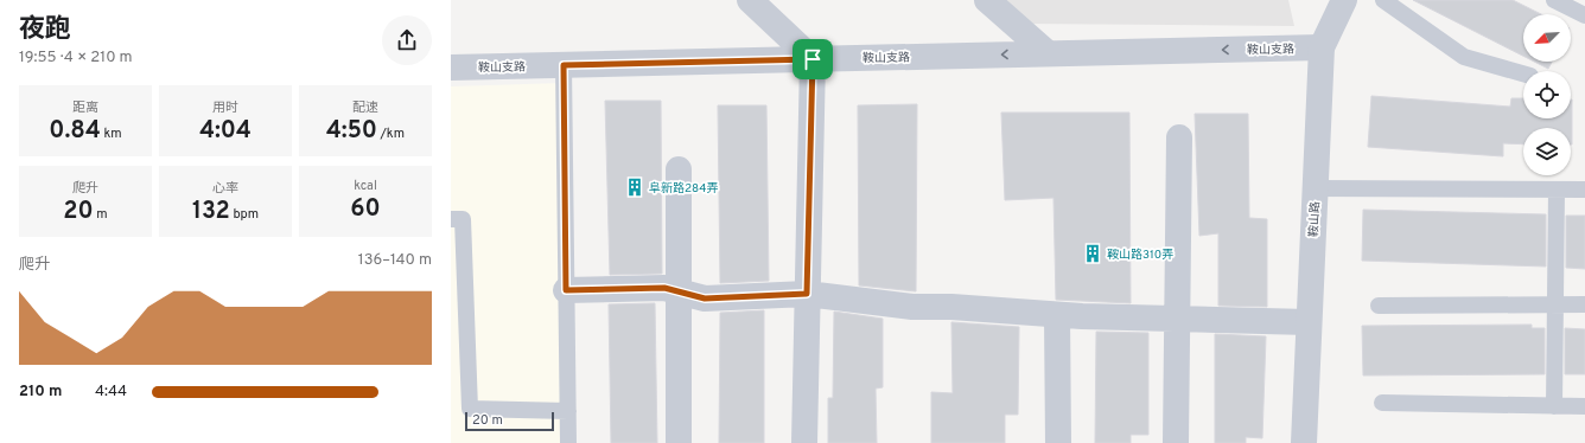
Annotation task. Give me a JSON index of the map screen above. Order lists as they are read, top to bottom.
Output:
{
  "streets": {
    "street": ["鞍山支路", "鞍山路"]
  },
  "crossings": [
    ["鞍山支路", "鞍山路"]
  ],
  "one_way": ["鞍山支路"],
  "places": {
    "building": ["阜新路284弄", "鞍山路310弄"]
  },
  "scale_bar": "20 m",
  "north": "bottom left",
  "page": {
    "heading": ["夜跑", "19:55 · 4 × 210 m"],
    "stats": [
      ["距离", "0.84 km"],
      ["用时", "4:04"],
      ["配速", "4:50 /km"],
      ["爬升", "20 m"],
      ["心率", "132 bpm"],
      ["kcal", "60"]
    ],
    "chart": ["爬升", "136–140 m"],
    "list": [
      {
        "name": "210 m",
        "note": "4:44"
      }
    ],
    "scale": "20 m"
  }
}
